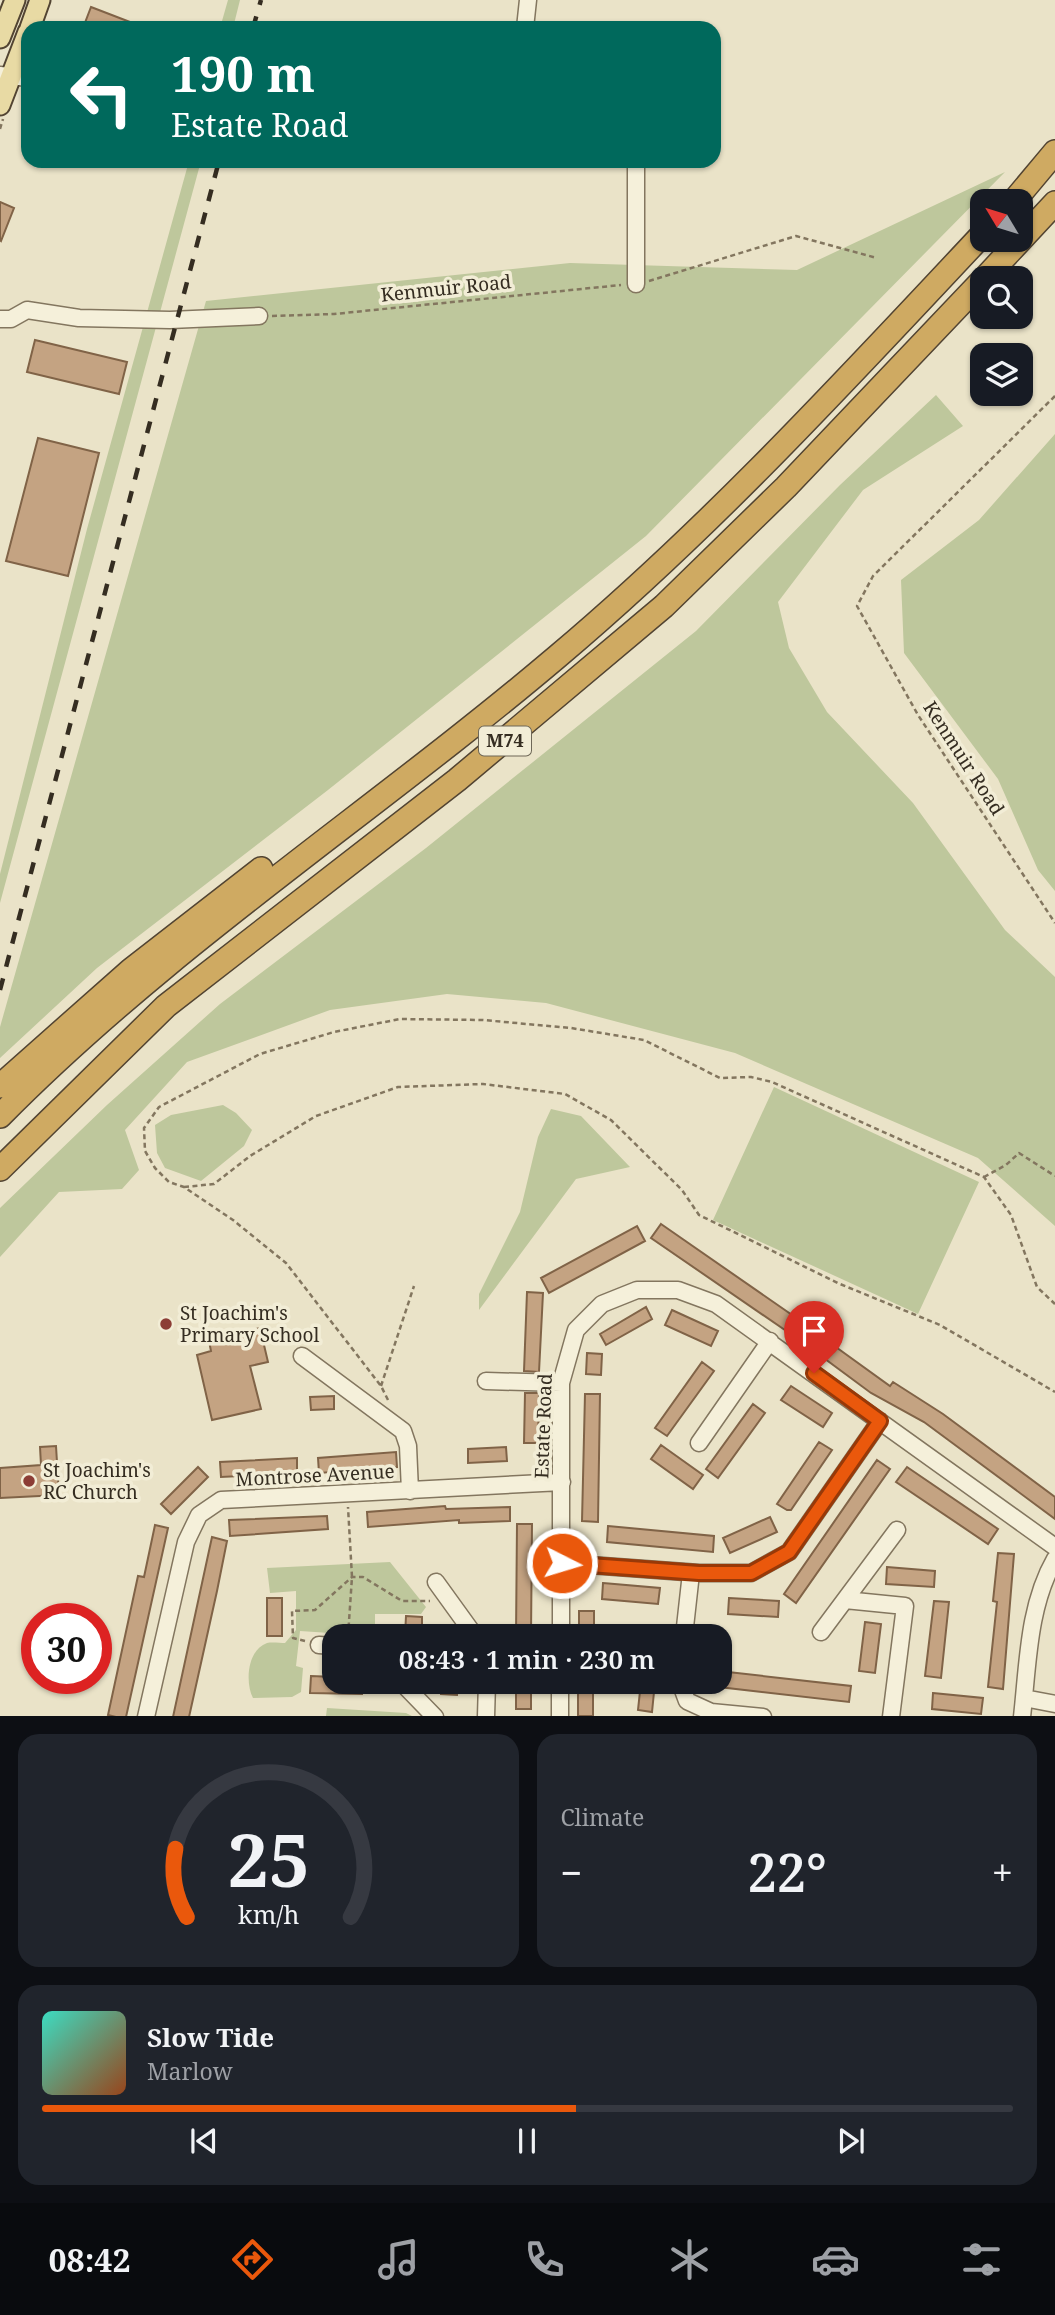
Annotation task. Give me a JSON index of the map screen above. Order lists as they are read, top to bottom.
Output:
{
  "streets": {
    "highway": ["M74"],
    "street": ["Estate Road", "Montrose Avenue"],
    "path": ["Kenmuir Road"]
  },
  "crossings": [
    ["Estate Road", "Montrose Avenue"]
  ],
  "places": ["St Joachim's Primary School", "St Joachim's RC Church"],
  "north": "top left",
  "page": {
    "turn": ["190 m", "Estate Road"],
    "limit": "30",
    "trip": "08:43 · 1 min · 230 m",
    "tile": "Climate",
    "heat": ["−", "22°", "+"],
    "song": ["Slow Tide", "Marlow"],
    "tabs": "08:42",
    "gauge": ["25", "km/h"]
  }
}
